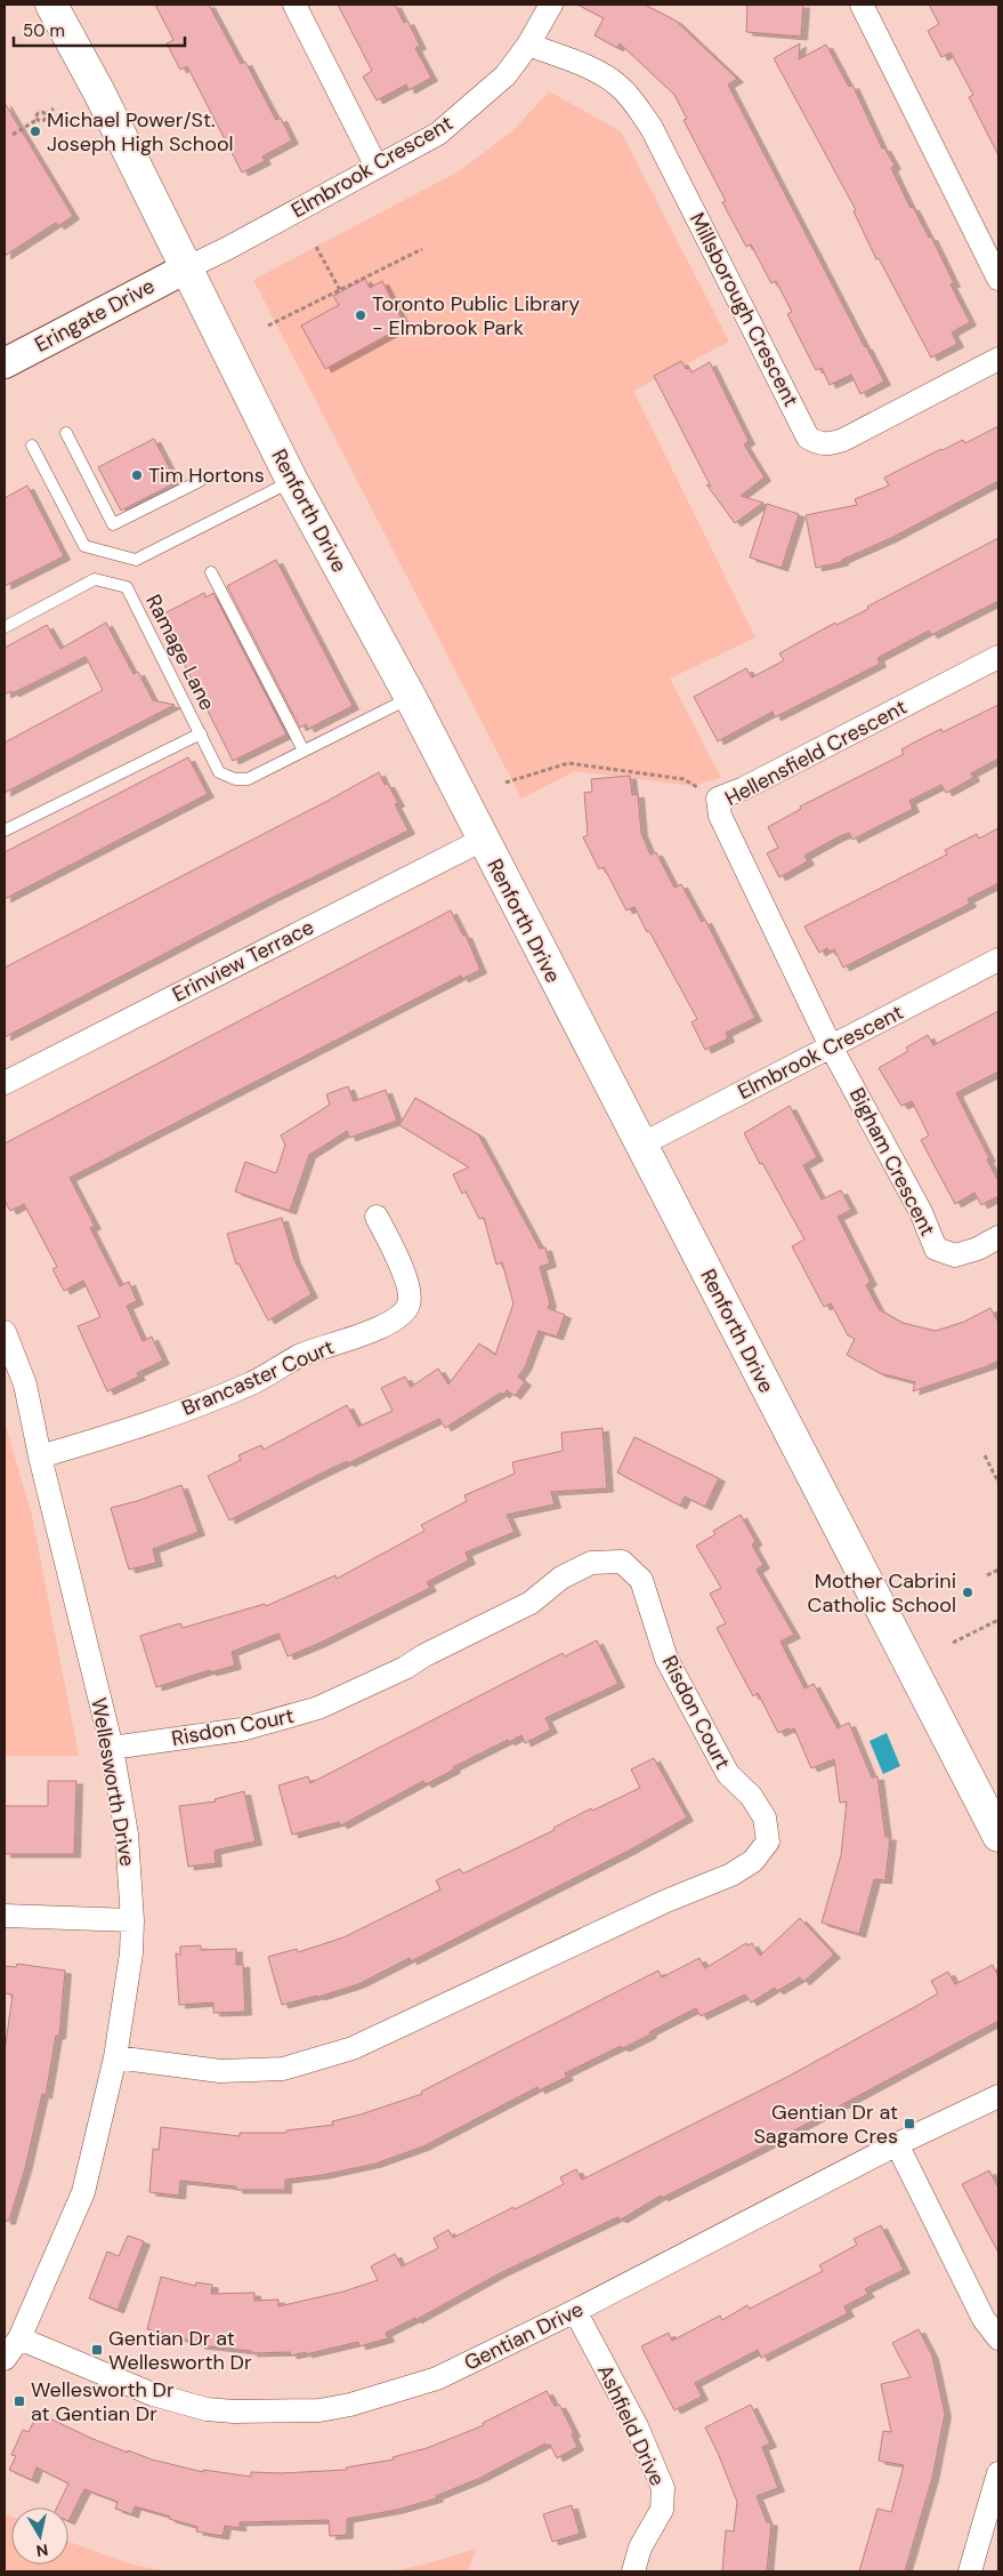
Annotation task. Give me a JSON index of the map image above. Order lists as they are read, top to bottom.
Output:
{
  "streets": {
    "main road": ["Renforth Drive"],
    "street": [
      "Elmbrook Crescent",
      "Millsborough Crescent",
      "Eringate Drive",
      "Hellensfield Crescent",
      "Erinview Terrace",
      "Bigham Crescent",
      "Brancaster Court",
      "Risdon Court",
      "Wellesworth Drive",
      "Gentian Drive",
      "Ashfield Drive"
    ],
    "lane": ["Ramage Lane"]
  },
  "crossings": [
    ["Elmbrook Crescent", "Millsborough Crescent"],
    ["Elmbrook Crescent", "Eringate Drive"],
    ["Elmbrook Crescent", "Renforth Drive"],
    ["Elmbrook Crescent", "Hellensfield Crescent"],
    ["Elmbrook Crescent", "Bigham Crescent"],
    ["Eringate Drive", "Renforth Drive"],
    ["Renforth Drive", "Ramage Lane"],
    ["Renforth Drive", "Erinview Terrace"],
    ["Hellensfield Crescent", "Bigham Crescent"],
    ["Brancaster Court", "Wellesworth Drive"],
    ["Risdon Court", "Wellesworth Drive"],
    ["Wellesworth Drive", "Gentian Drive"],
    ["Gentian Drive", "Ashfield Drive"]
  ],
  "places": {
    "other": [
      "Michael Power/St. Joseph High School",
      "Toronto Public Library - Elmbrook Park",
      "Tim Hortons",
      "Mother Cabrini Catholic School"
    ],
    "transit": ["Gentian Dr at Sagamore Cres", "Gentian Dr at Wellesworth Dr", "Wellesworth Dr at Gentian Dr"]
  },
  "scale_bar": "50 m",
  "north": "bottom"
}
